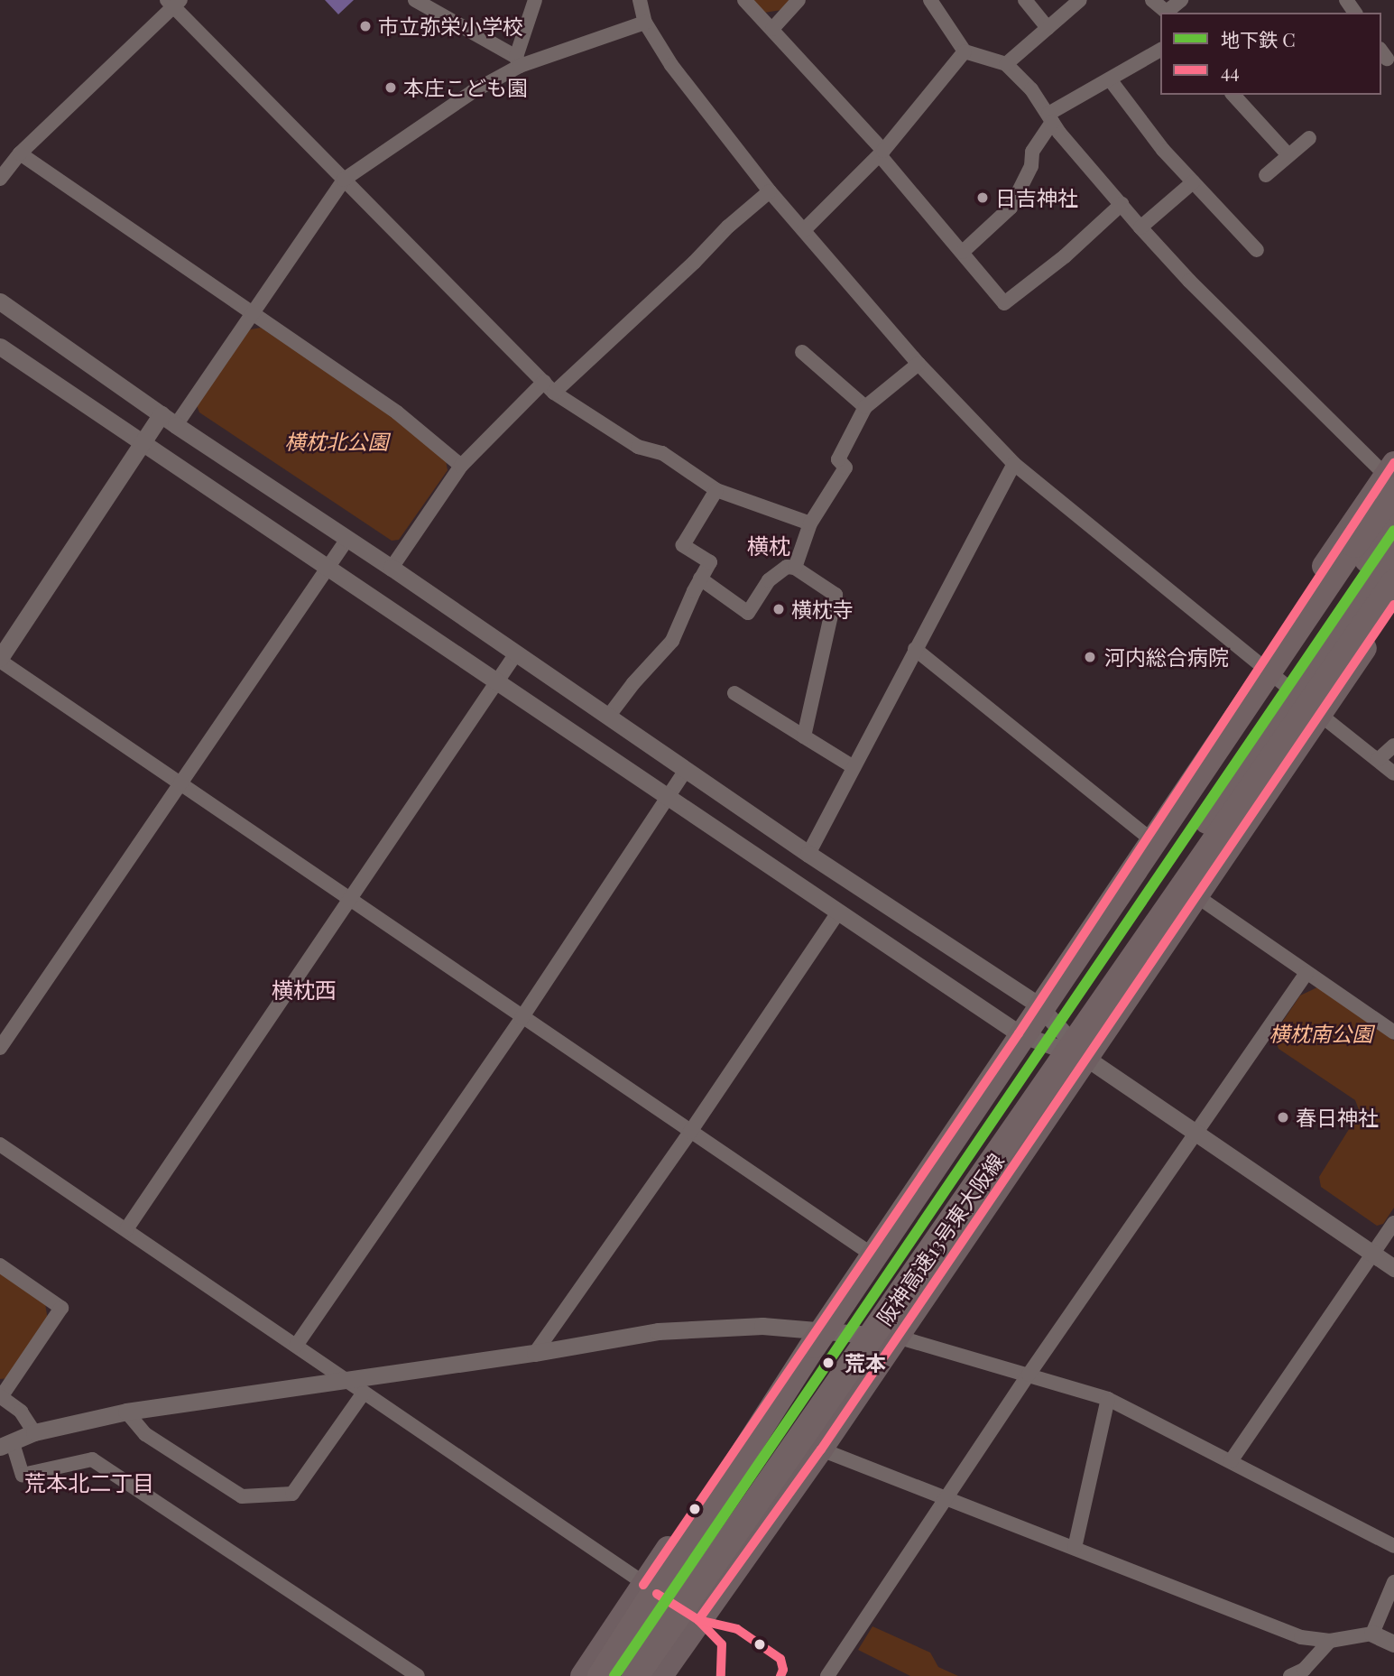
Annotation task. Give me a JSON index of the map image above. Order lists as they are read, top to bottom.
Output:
{
  "streets": {
    "highway": ["阪神高速13号東大阪線"]
  },
  "districts": ["横枕", "横枕西", "荒本北二丁目"],
  "parks": ["横枕北公園", "横枕南公園"],
  "places": [
    "市立弥栄小学校",
    "本庄こども園",
    "日吉神社",
    "横枕寺",
    "河内総合病院",
    "春日神社",
    "荒本"
  ],
  "lines": ["transit line 44", "metro line C"],
  "legend": ["地下鉄 C", "44"]
}
